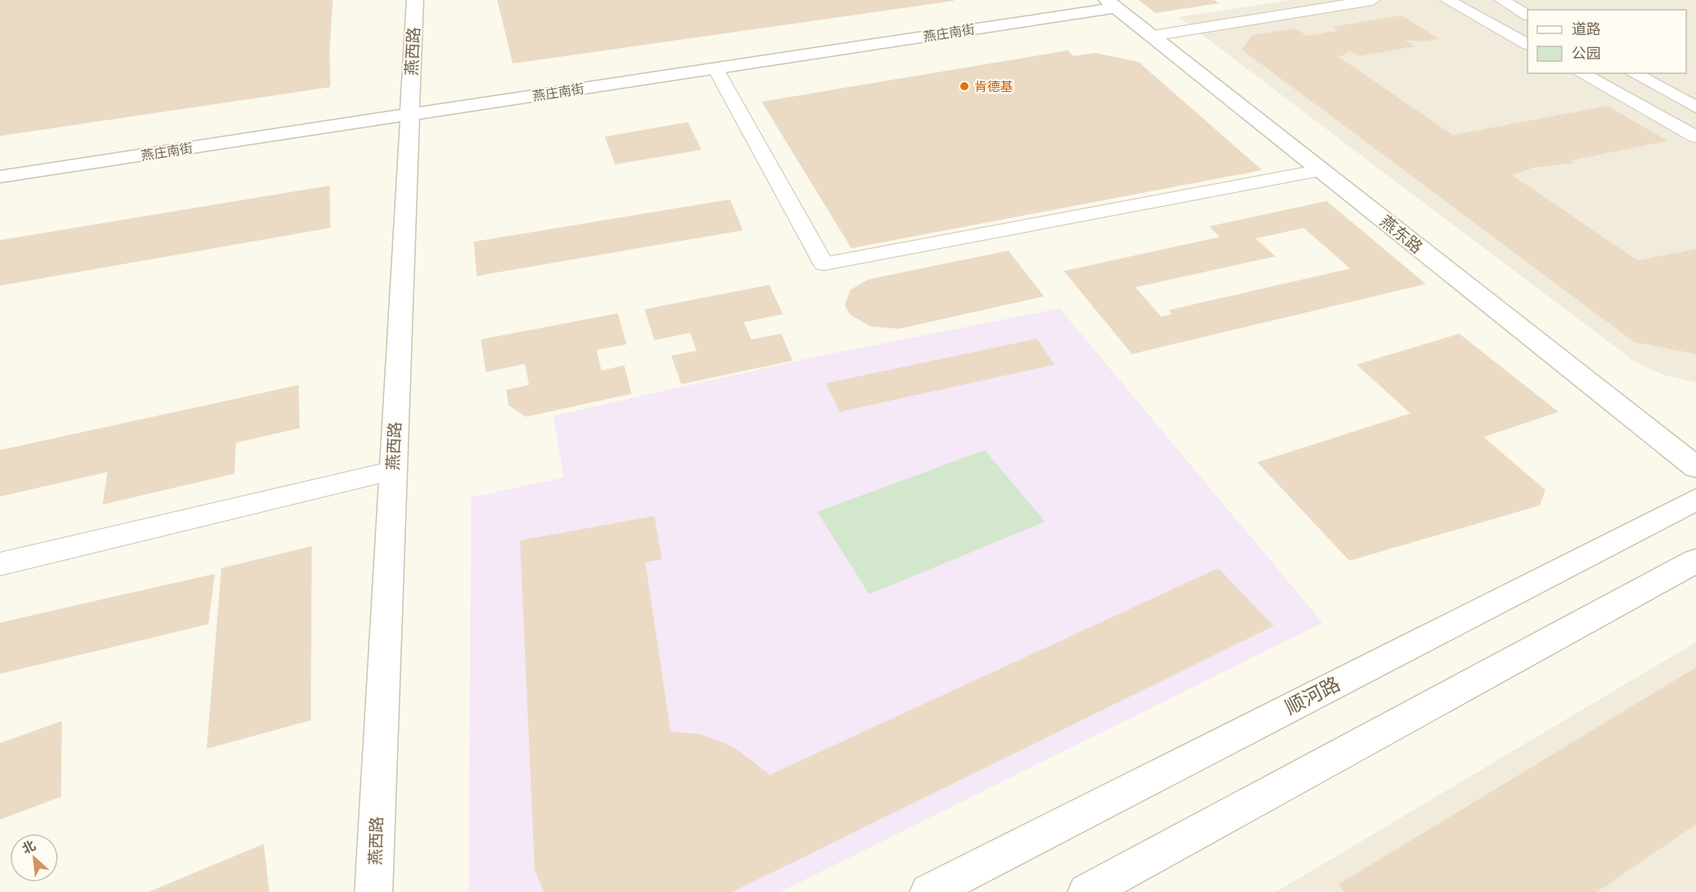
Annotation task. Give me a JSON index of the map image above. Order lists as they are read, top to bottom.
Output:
{
  "streets": {
    "street": [
      "燕庄南街",
      "燕西路",
      "燕东路",
      "顺河路"
    ]
  },
  "crossings": [
    ["燕庄南街", "燕西路"],
    ["燕庄南街", "燕东路"]
  ],
  "places": ["肯德基"],
  "legend": ["道路", "公园"],
  "north": "top left"
}
